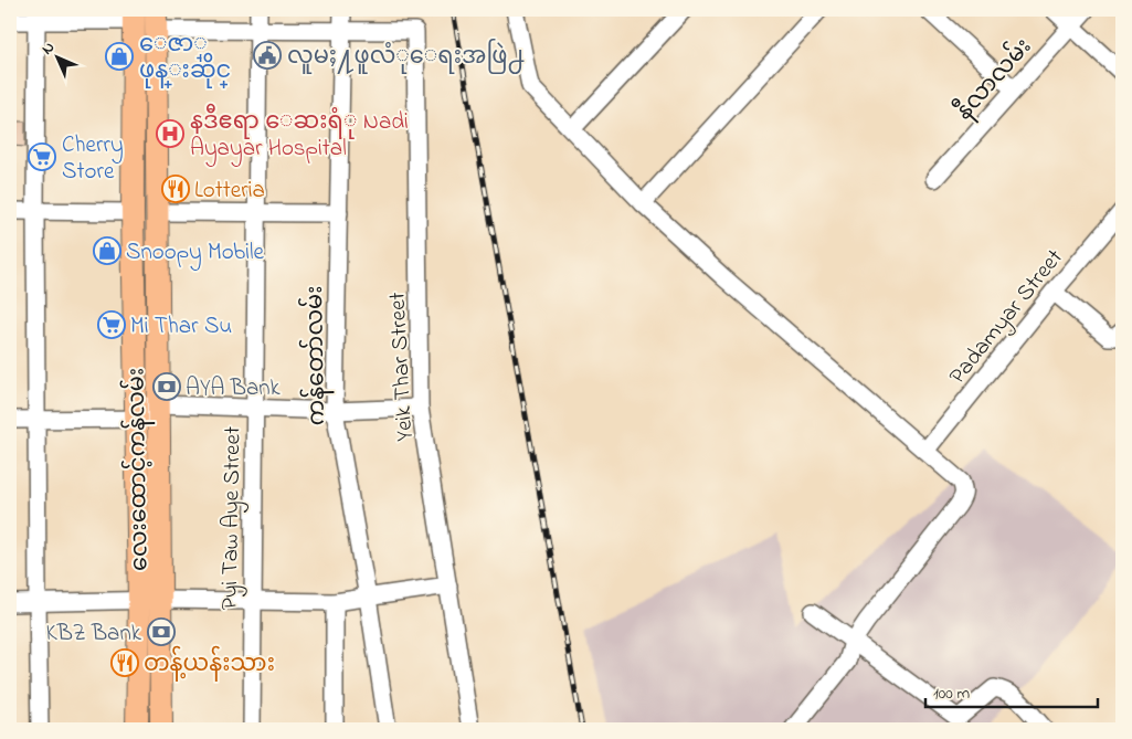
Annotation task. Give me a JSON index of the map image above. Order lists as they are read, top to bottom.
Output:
{
  "streets": {
    "main road": ["လေးထောင့်ကန်လမ်း"],
    "street": [
      "နီလာလမ်း",
      "Padamyar Street",
      "ကန်တော်လမ်း",
      "Yeik Thar Street",
      "Pyi Taw Aye Street"
    ]
  },
  "crossings": [
    ["ကန်တော်လမ်း", "Yeik Thar Street"]
  ],
  "places": {
    "public building": ["လူမႈ႔ဖူလံုေရးအဖြဲ႕"],
    "shop": ["ေဇာ္ ဖုန္းဆိုင္", "Snoopy Mobile"],
    "hospital": ["နဒီဧရာ ေဆးရံု Nadi Ayayar Hospital"],
    "supermarket": ["Cherry Store", "Mi Thar Su"],
    "restaurant": ["Lotteria", "တန့်ယန်းသား"],
    "bank": ["AYA Bank", "KBZ Bank"]
  },
  "scale_bar": "100 m",
  "north": "top left"
}
